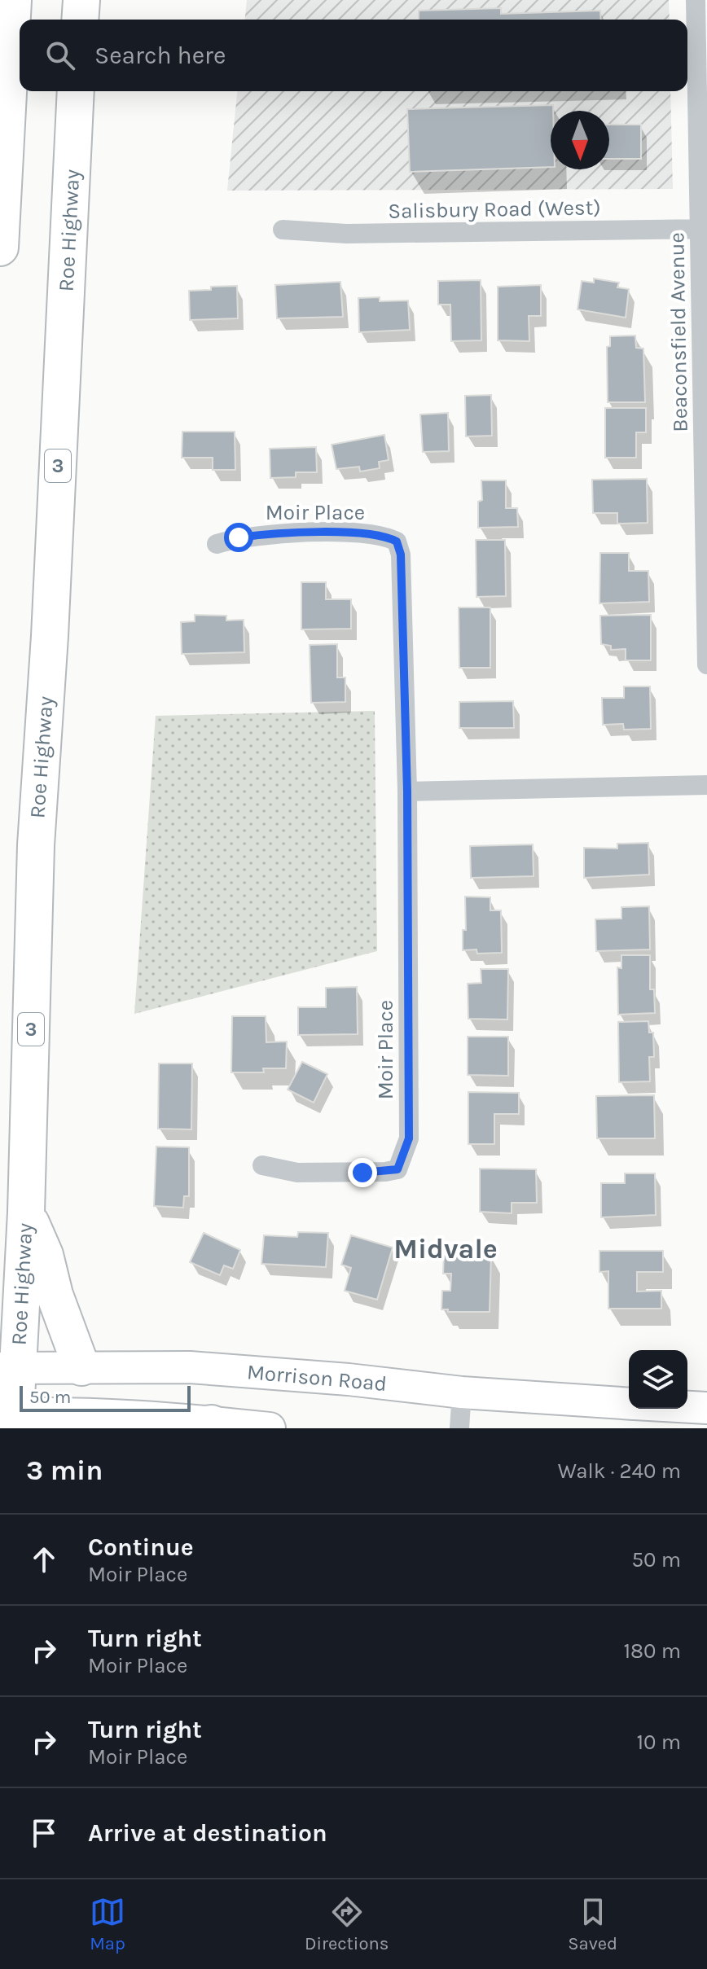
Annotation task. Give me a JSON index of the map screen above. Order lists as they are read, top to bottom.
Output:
{
  "streets": {
    "highway": ["Roe Highway", "3"],
    "main road": ["Morrison Road"],
    "street": ["Salisbury Road (West)", "Beaconsfield Avenue", "Moir Place"]
  },
  "crossings": [
    ["Salisbury Road (West)", "Beaconsfield Avenue"],
    ["Roe Highway", "Morrison Road"]
  ],
  "districts": ["Midvale"],
  "scale_bar": "50 m",
  "north": "bottom",
  "page": {
    "search": "Search here",
    "scale": "50 m",
    "heading": ["3 min", "Walk · 240 m"],
    "list": [
      ["Continue", "Moir Place", "50 m"],
      ["Turn right", "Moir Place", "180 m"],
      ["Turn right", "Moir Place", "10 m"],
      "Arrive at destination"
    ],
    "nav": ["Map", "Directions", "Saved"]
  }
}
